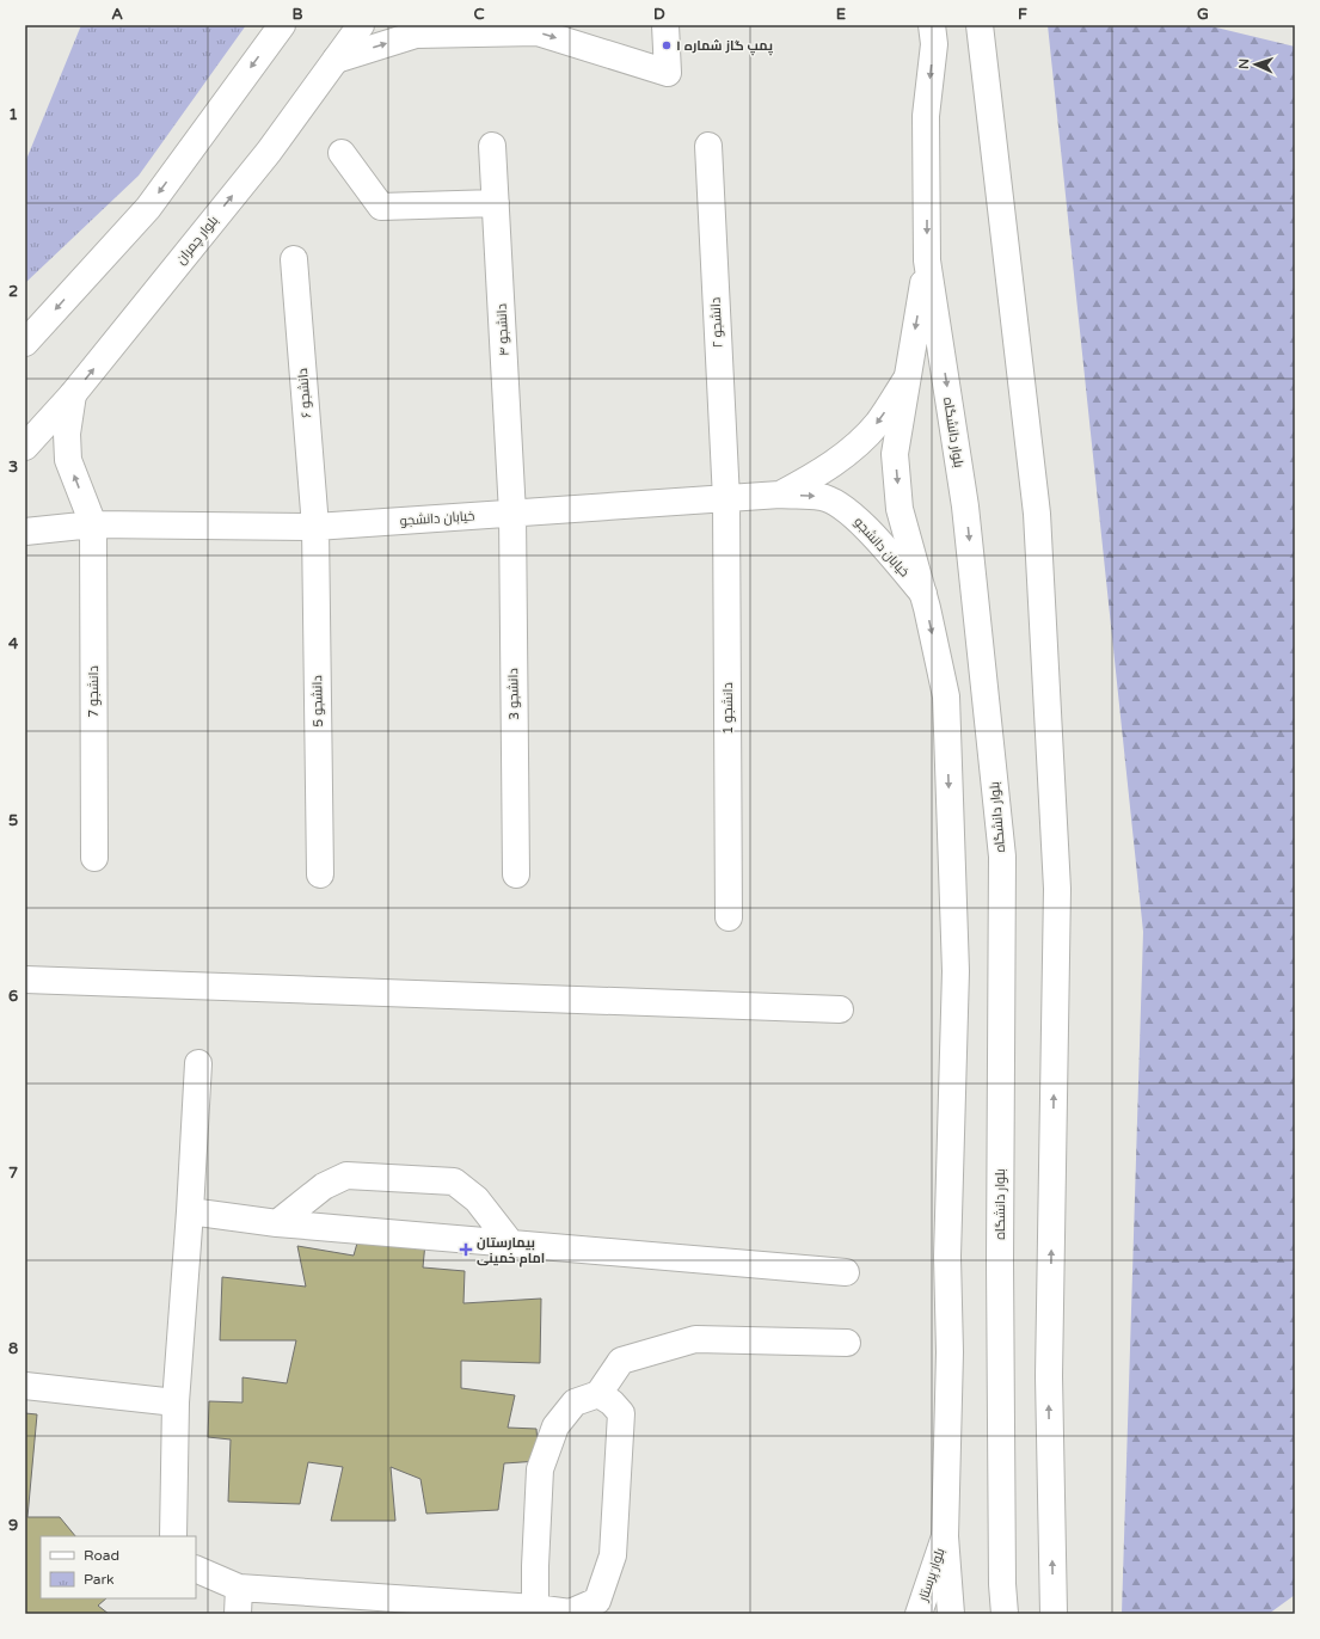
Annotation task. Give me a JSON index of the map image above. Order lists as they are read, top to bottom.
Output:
{
  "streets": {
    "main road": [
      "بلوار چمران",
      "دانشجو ۲",
      "دانشجو ۴",
      "دانشجو ۶",
      "بلوار دانشگاه",
      "خیابان دانشجو",
      "دانشجو 7",
      "دانشجو 3",
      "دانشجو 5",
      "دانشجو 1",
      "بلوار پرستار"
    ]
  },
  "crossings": [
    ["دانشجو ۲", "خیابان دانشجو"],
    ["دانشجو ۲", "دانشجو 1"],
    ["دانشجو ۴", "خیابان دانشجو"],
    ["دانشجو ۴", "دانشجو 3"],
    ["دانشجو ۶", "خیابان دانشجو"],
    ["دانشجو ۶", "دانشجو 5"],
    ["خیابان دانشجو", "دانشجو 7"],
    ["خیابان دانشجو", "دانشجو 3"],
    ["خیابان دانشجو", "دانشجو 5"],
    ["خیابان دانشجو", "دانشجو 1"]
  ],
  "places": {
    "other": ["پمپ گاز شماره ۱"],
    "health": ["بیمارستان امام خمینی"]
  },
  "legend": ["Road", "Park"],
  "north": "left",
  "grid": {
    "columns": [
      "A",
      "B",
      "C",
      "D",
      "E",
      "F",
      "G"
    ],
    "rows": [
      "1",
      "2",
      "3",
      "4",
      "5",
      "6",
      "7",
      "8",
      "9"
    ]
  }
}
